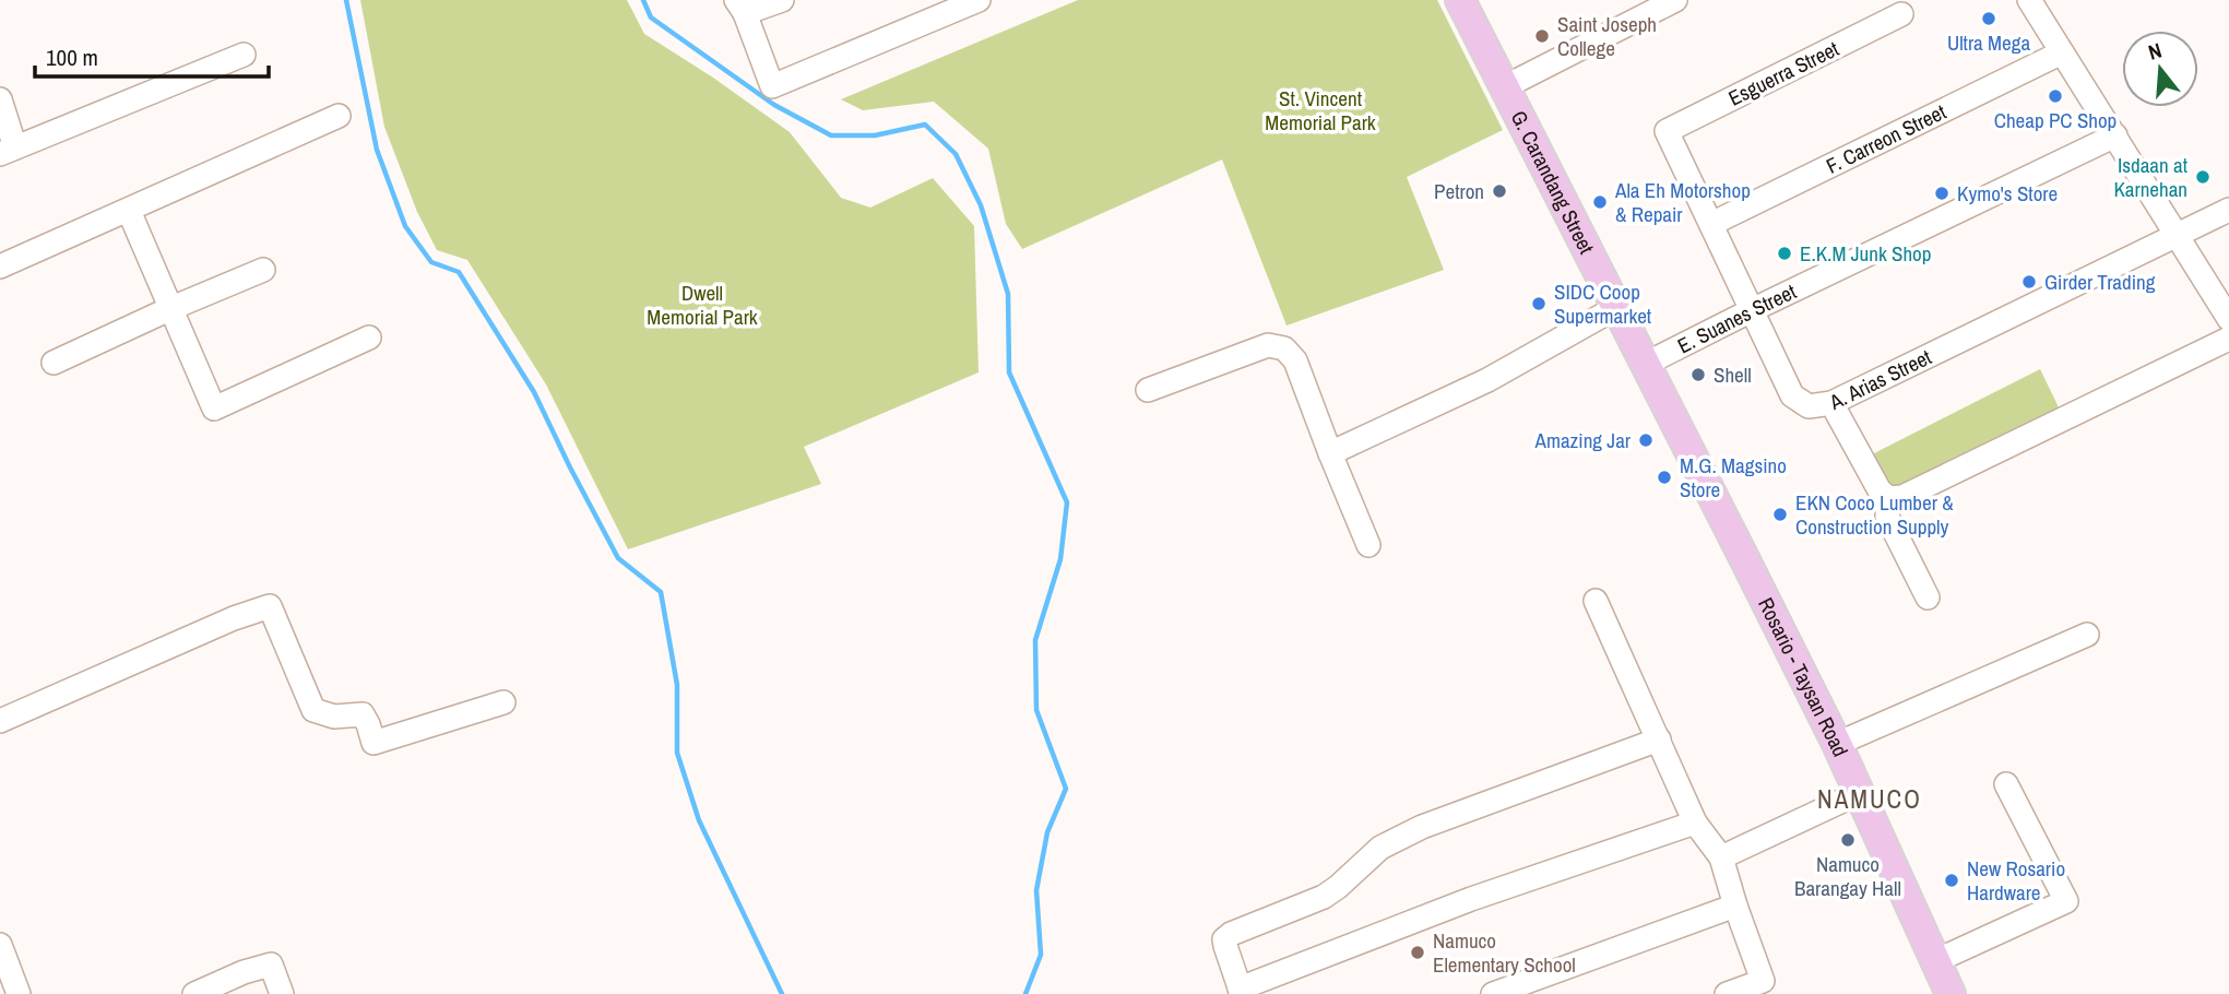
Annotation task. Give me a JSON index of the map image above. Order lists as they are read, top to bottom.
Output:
{
  "streets": {
    "main road": ["G. Carandang Street", "Rosario - Taysan Road"],
    "street": [
      "Esguerra Street",
      "F. Carreon Street",
      "E. Suanes Street",
      "A. Arias Street"
    ]
  },
  "crossings": [
    ["Esguerra Street", "A. Arias Street"],
    ["F. Carreon Street", "A. Arias Street"],
    ["G. Carandang Street", "E. Suanes Street"],
    ["G. Carandang Street", "Rosario - Taysan Road"],
    ["E. Suanes Street", "A. Arias Street"],
    ["E. Suanes Street", "Rosario - Taysan Road"]
  ],
  "districts": ["NAMUCO"],
  "parks": ["St. Vincent Memorial Park", "Dwell Memorial Park"],
  "places": [
    "Ultra Mega",
    "Saint Joseph College",
    "Cheap PC Shop",
    "Isdaan at Karnehan",
    "Petron",
    "Kymo's Store",
    "Ala Eh Motorshop & Repair",
    "E.K.M Junk Shop",
    "Girder Trading",
    "SIDC Coop Supermarket",
    "Shell",
    "Amazing Jar",
    "M.G. Magsino Store",
    "EKN Coco Lumber & Construction Supply",
    "Namuco Barangay Hall",
    "New Rosario Hardware",
    "Namuco Elementary School"
  ],
  "scale_bar": "100 m",
  "north": "top"
}
